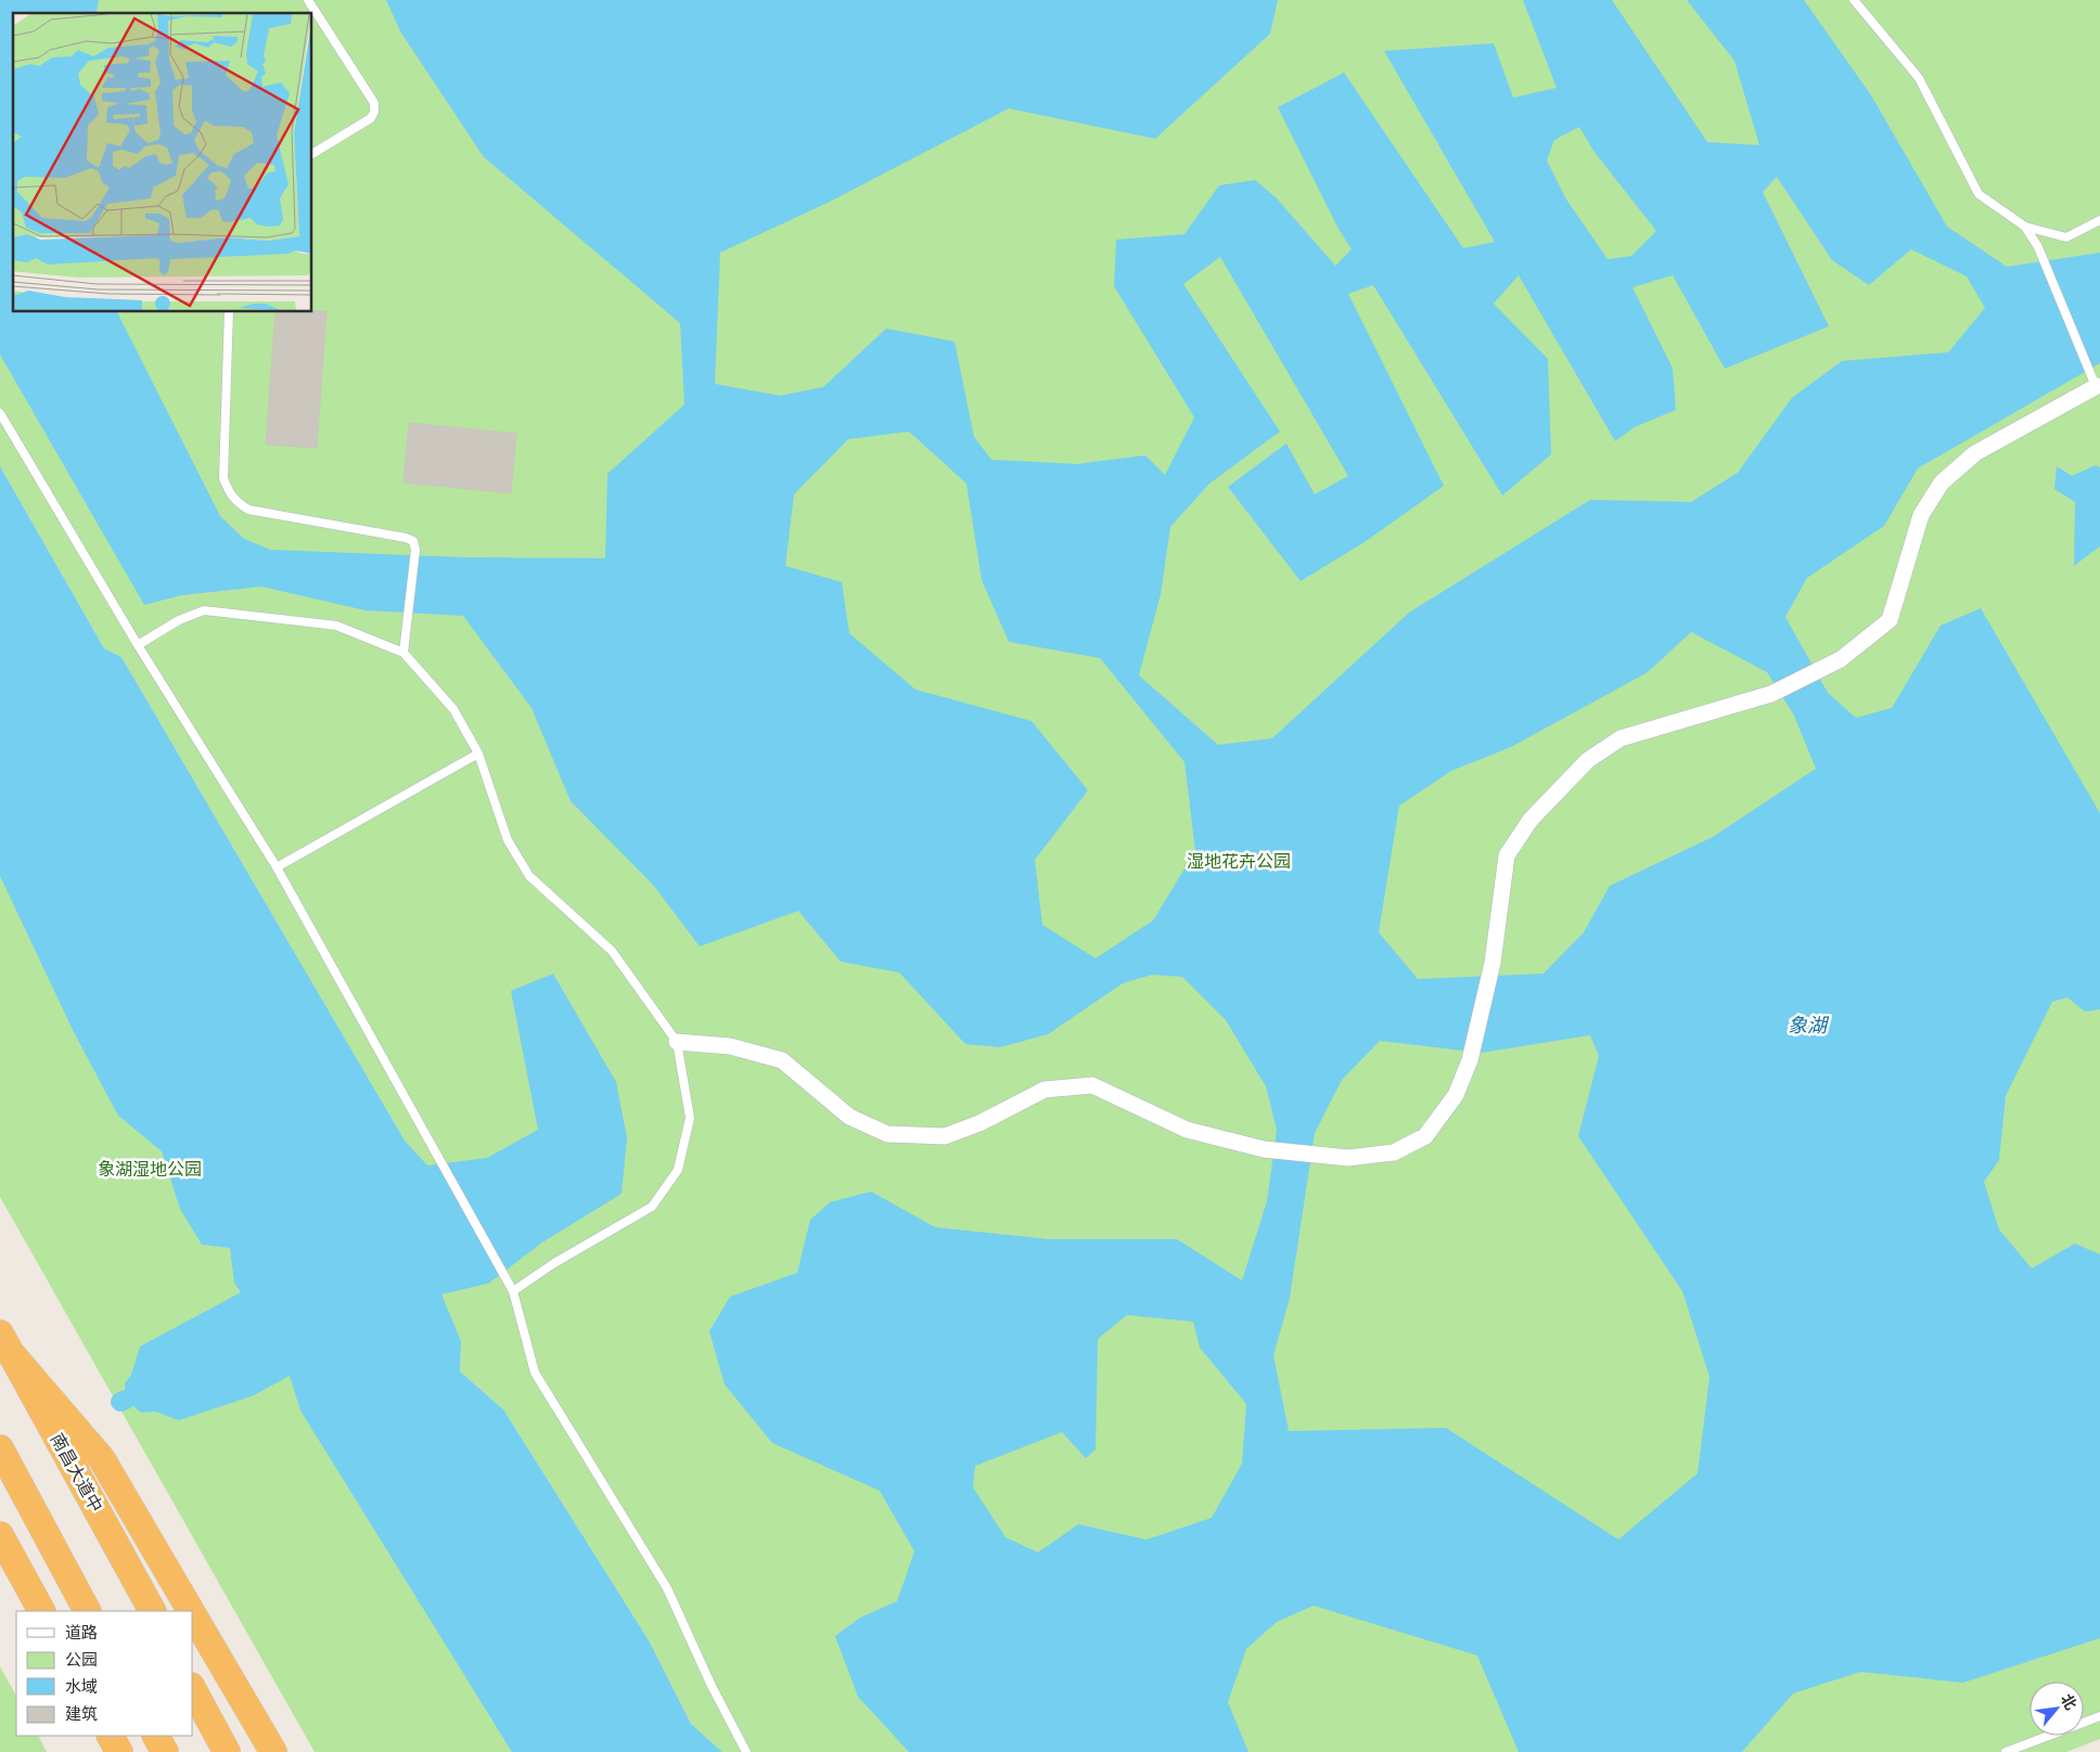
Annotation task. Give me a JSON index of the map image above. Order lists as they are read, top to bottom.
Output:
{
  "streets": {
    "highway": ["南昌大道中"]
  },
  "water": ["象湖"],
  "parks": ["湿地花卉公园", "象湖湿地公园"],
  "legend": [
    "道路",
    "公园",
    "水域",
    "建筑"
  ],
  "north": "top right"
}
